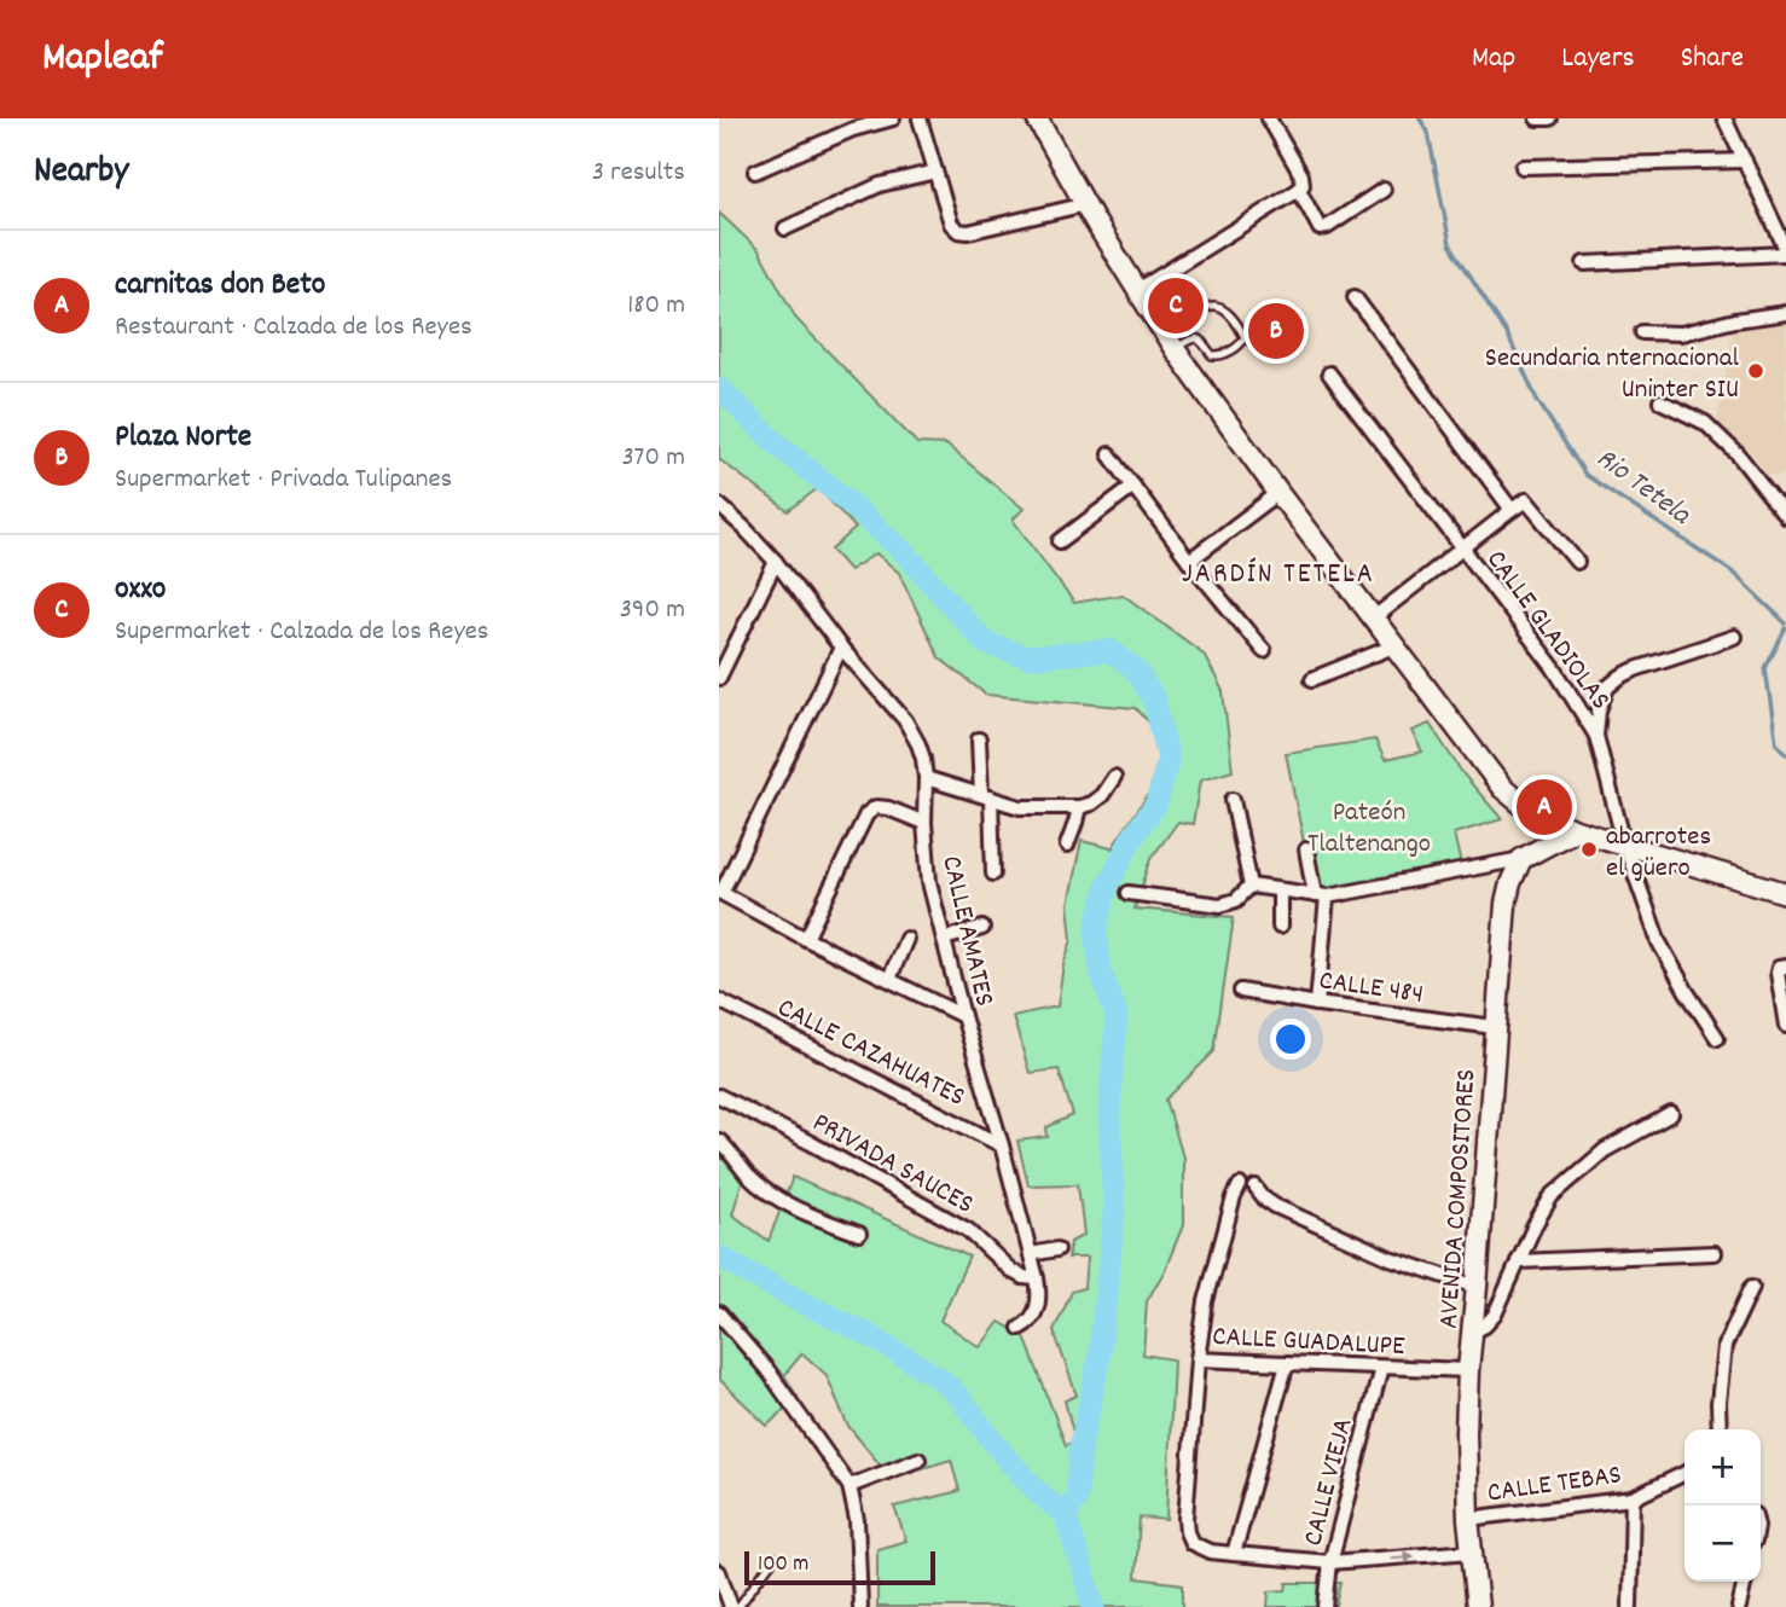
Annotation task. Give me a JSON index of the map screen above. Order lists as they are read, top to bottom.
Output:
{
  "streets": {
    "street": [
      "CALLE GLADIOLAS",
      "CALLE AMATES",
      "CALLE 484",
      "CALLE CAZAHUATES",
      "PRIVADA SAUCES",
      "AVENIDA COMPOSITORES",
      "CALLE GUADALUPE",
      "CALLE VIEJA",
      "CALLE TEBAS"
    ]
  },
  "crossings": [
    ["CALLE AMATES", "CALLE CAZAHUATES"],
    ["CALLE AMATES", "PRIVADA SAUCES"],
    ["CALLE 484", "AVENIDA COMPOSITORES"],
    ["AVENIDA COMPOSITORES", "CALLE GUADALUPE"],
    ["AVENIDA COMPOSITORES", "CALLE TEBAS"],
    ["CALLE GUADALUPE", "CALLE VIEJA"]
  ],
  "districts": ["JARDÍN TETELA"],
  "water": ["Rio Tetela"],
  "parks": ["Pateón Tlaltenango"],
  "places": ["Secundaria nternacional Uninter SIU", "abarrotes el güero"],
  "scale_bar": "100 m",
  "page": {
    "header": "Mapleaf",
    "nav": ["Map", "Layers", "Share"],
    "heading": ["Nearby", "3 results"],
    "list": [
      {
        "mark": "A",
        "name": "carnitas don Beto",
        "note": "Restaurant · Calzada de los Reyes",
        "value": "180 m"
      },
      {
        "mark": "B",
        "name": "Plaza Norte",
        "note": "Supermarket · Privada Tulipanes",
        "value": "370 m"
      },
      {
        "mark": "C",
        "name": "oxxo",
        "note": "Supermarket · Calzada de los Reyes",
        "value": "390 m"
      }
    ],
    "pins": ["C", "B", "A"],
    "map_buttons": ["+", "−"],
    "scale": "100 m"
  }
}
